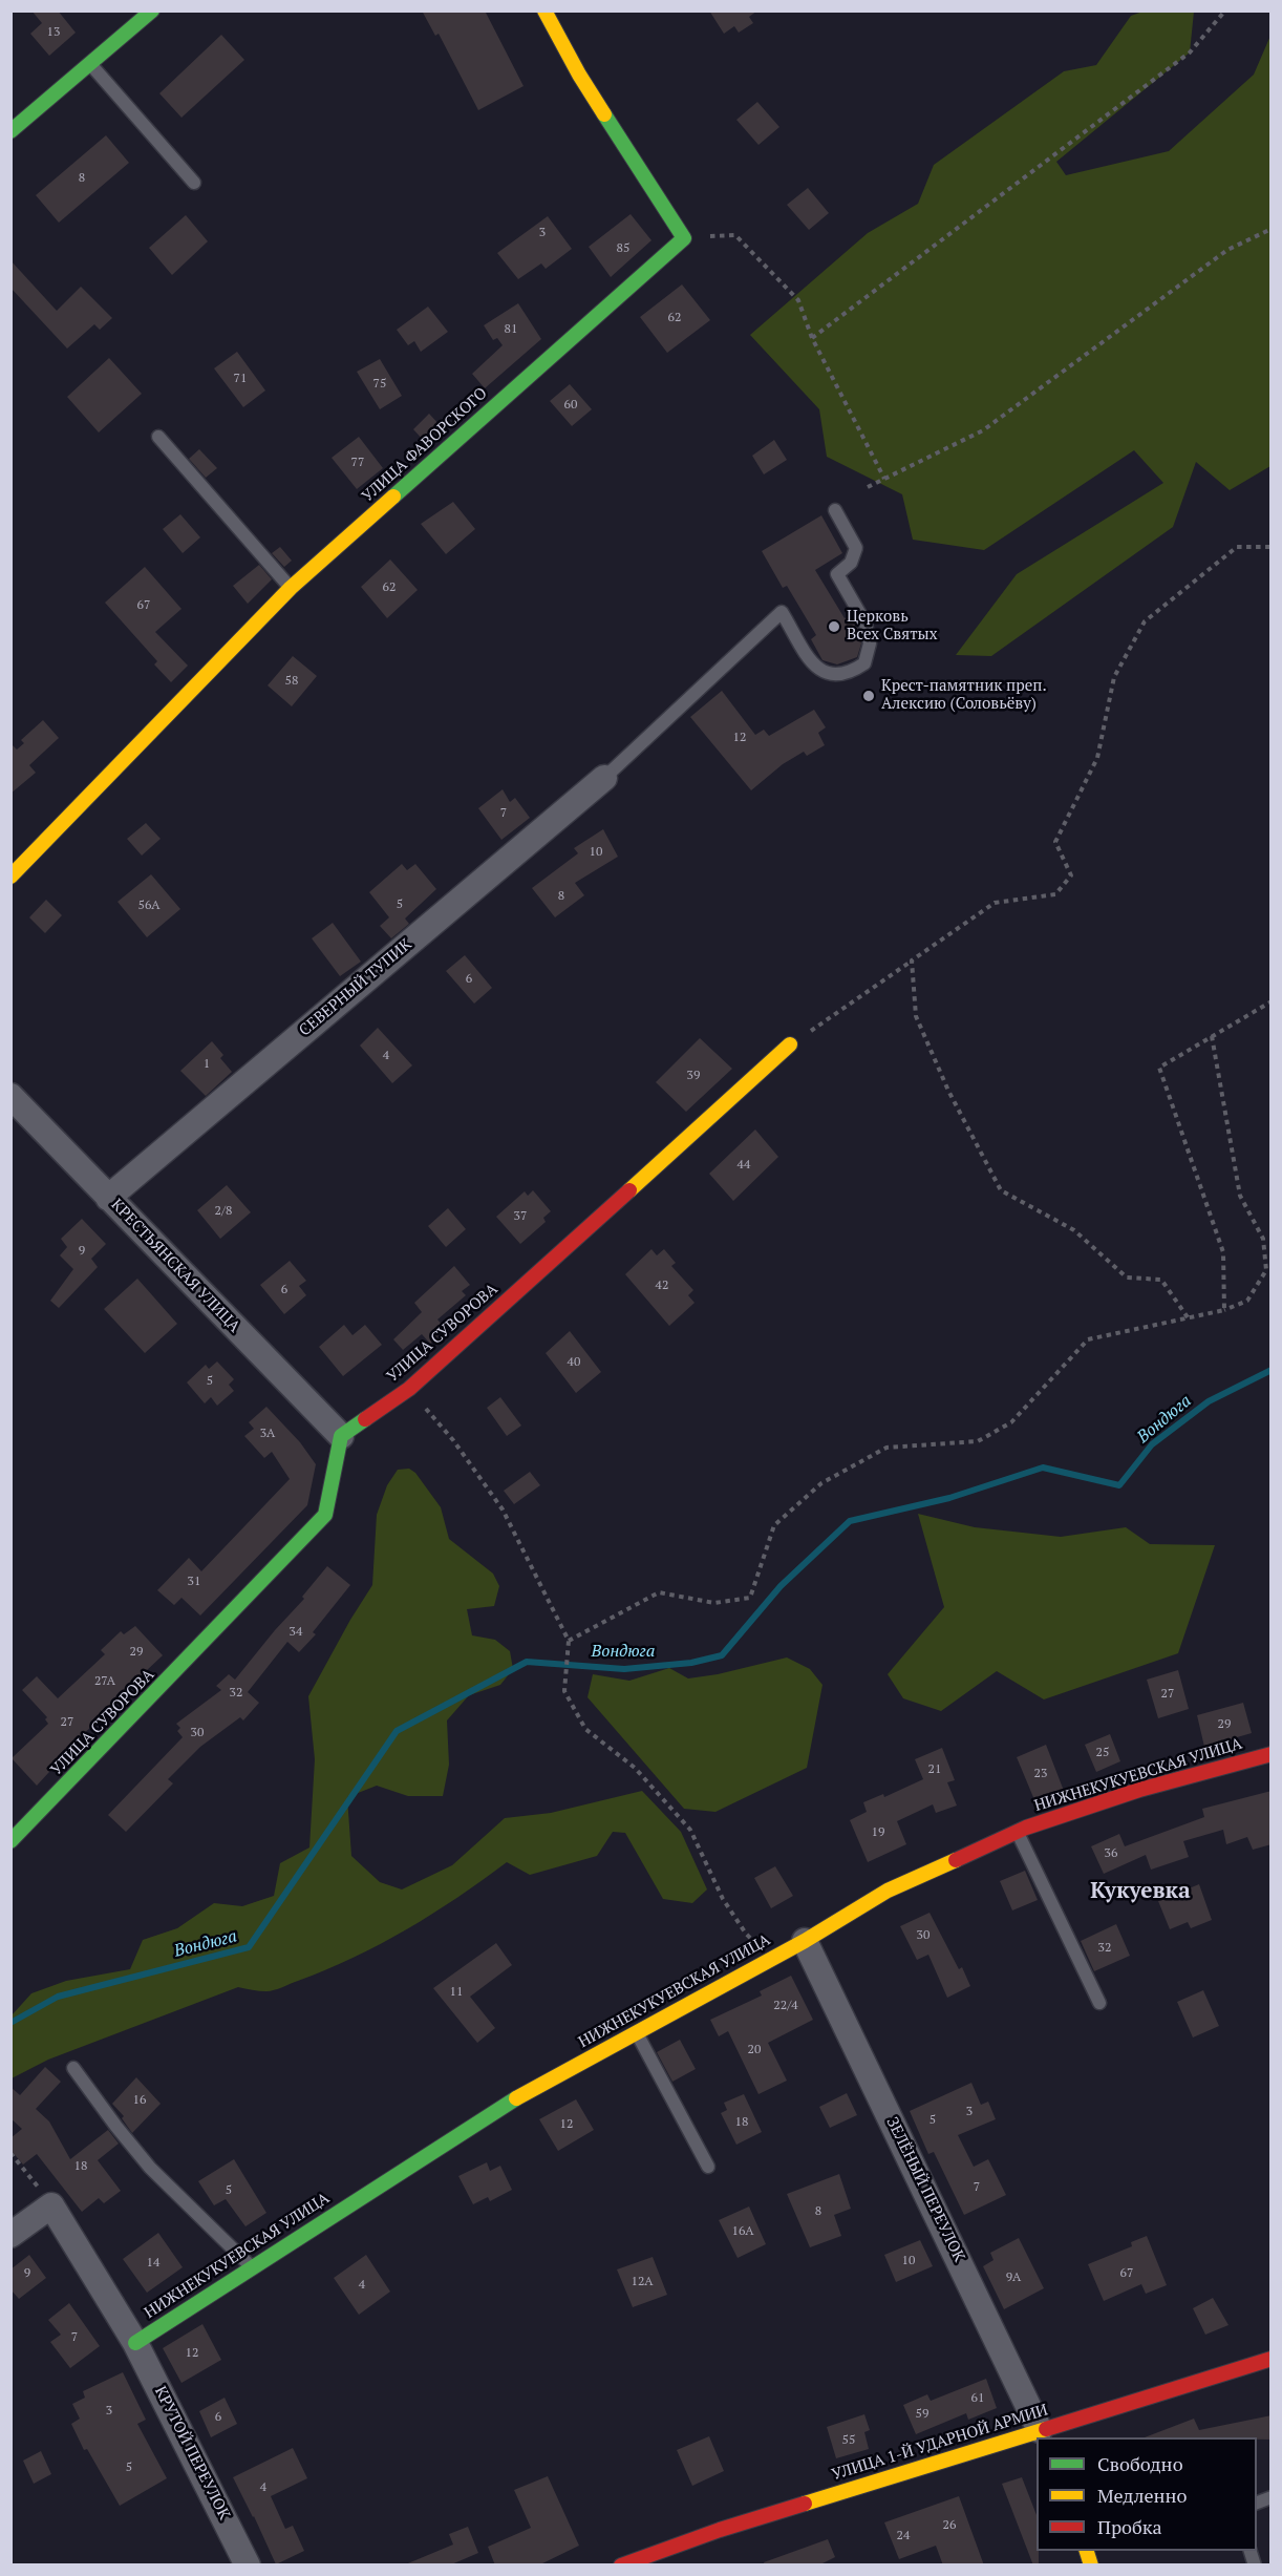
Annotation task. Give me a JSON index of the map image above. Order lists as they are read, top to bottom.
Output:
{
  "streets": {
    "street": [
      "УЛИЦА ФАВОРСКОГО",
      "СЕВЕРНЫЙ ТУПИК",
      "КРЕСТЬЯНСКАЯ УЛИЦА",
      "УЛИЦА СУВОРОВА",
      "НИЖНЕКУКУЕВСКАЯ УЛИЦА",
      "ЗЕЛЁНЫЙ ПЕРЕУЛОК",
      "УЛИЦА 1-Й УДАРНОЙ АРМИИ",
      "КРУТОЙ ПЕРЕУЛОК"
    ]
  },
  "crossings": [
    ["СЕВЕРНЫЙ ТУПИК", "КРЕСТЬЯНСКАЯ УЛИЦА"],
    ["КРЕСТЬЯНСКАЯ УЛИЦА", "УЛИЦА СУВОРОВА"],
    ["НИЖНЕКУКУЕВСКАЯ УЛИЦА", "ЗЕЛЁНЫЙ ПЕРЕУЛОК"],
    ["НИЖНЕКУКУЕВСКАЯ УЛИЦА", "КРУТОЙ ПЕРЕУЛОК"],
    ["ЗЕЛЁНЫЙ ПЕРЕУЛОК", "УЛИЦА 1-Й УДАРНОЙ АРМИИ"]
  ],
  "districts": ["Кукуевка"],
  "water": ["Вондюга"],
  "places": ["Церковь Всех Святых", "Крест-памятник преп. Алексию (Соловьёву)"],
  "house_numbers": [
    "13",
    "8",
    "3",
    "85",
    "62",
    "81",
    "71",
    "75",
    "60",
    "77",
    "62",
    "67",
    "58",
    "12",
    "7",
    "10",
    "8",
    "5",
    "56А",
    "6",
    "4",
    "1",
    "39",
    "44",
    "2/8",
    "37",
    "9",
    "42",
    "6",
    "40",
    "5",
    "3А",
    "31",
    "34",
    "29",
    "27А",
    "32",
    "27",
    "27",
    "29",
    "30",
    "25",
    "21",
    "23",
    "19",
    "36",
    "30",
    "32",
    "11",
    "22/4",
    "20",
    "16",
    "3",
    "5",
    "18",
    "12",
    "18",
    "7",
    "5",
    "8",
    "16А",
    "10",
    "14",
    "9",
    "67",
    "9А",
    "12А",
    "4",
    "7",
    "12",
    "61",
    "3",
    "59",
    "6",
    "55",
    "5",
    "4",
    "26",
    "24"
  ],
  "legend": ["Свободно", "Медленно", "Пробка"]
}
